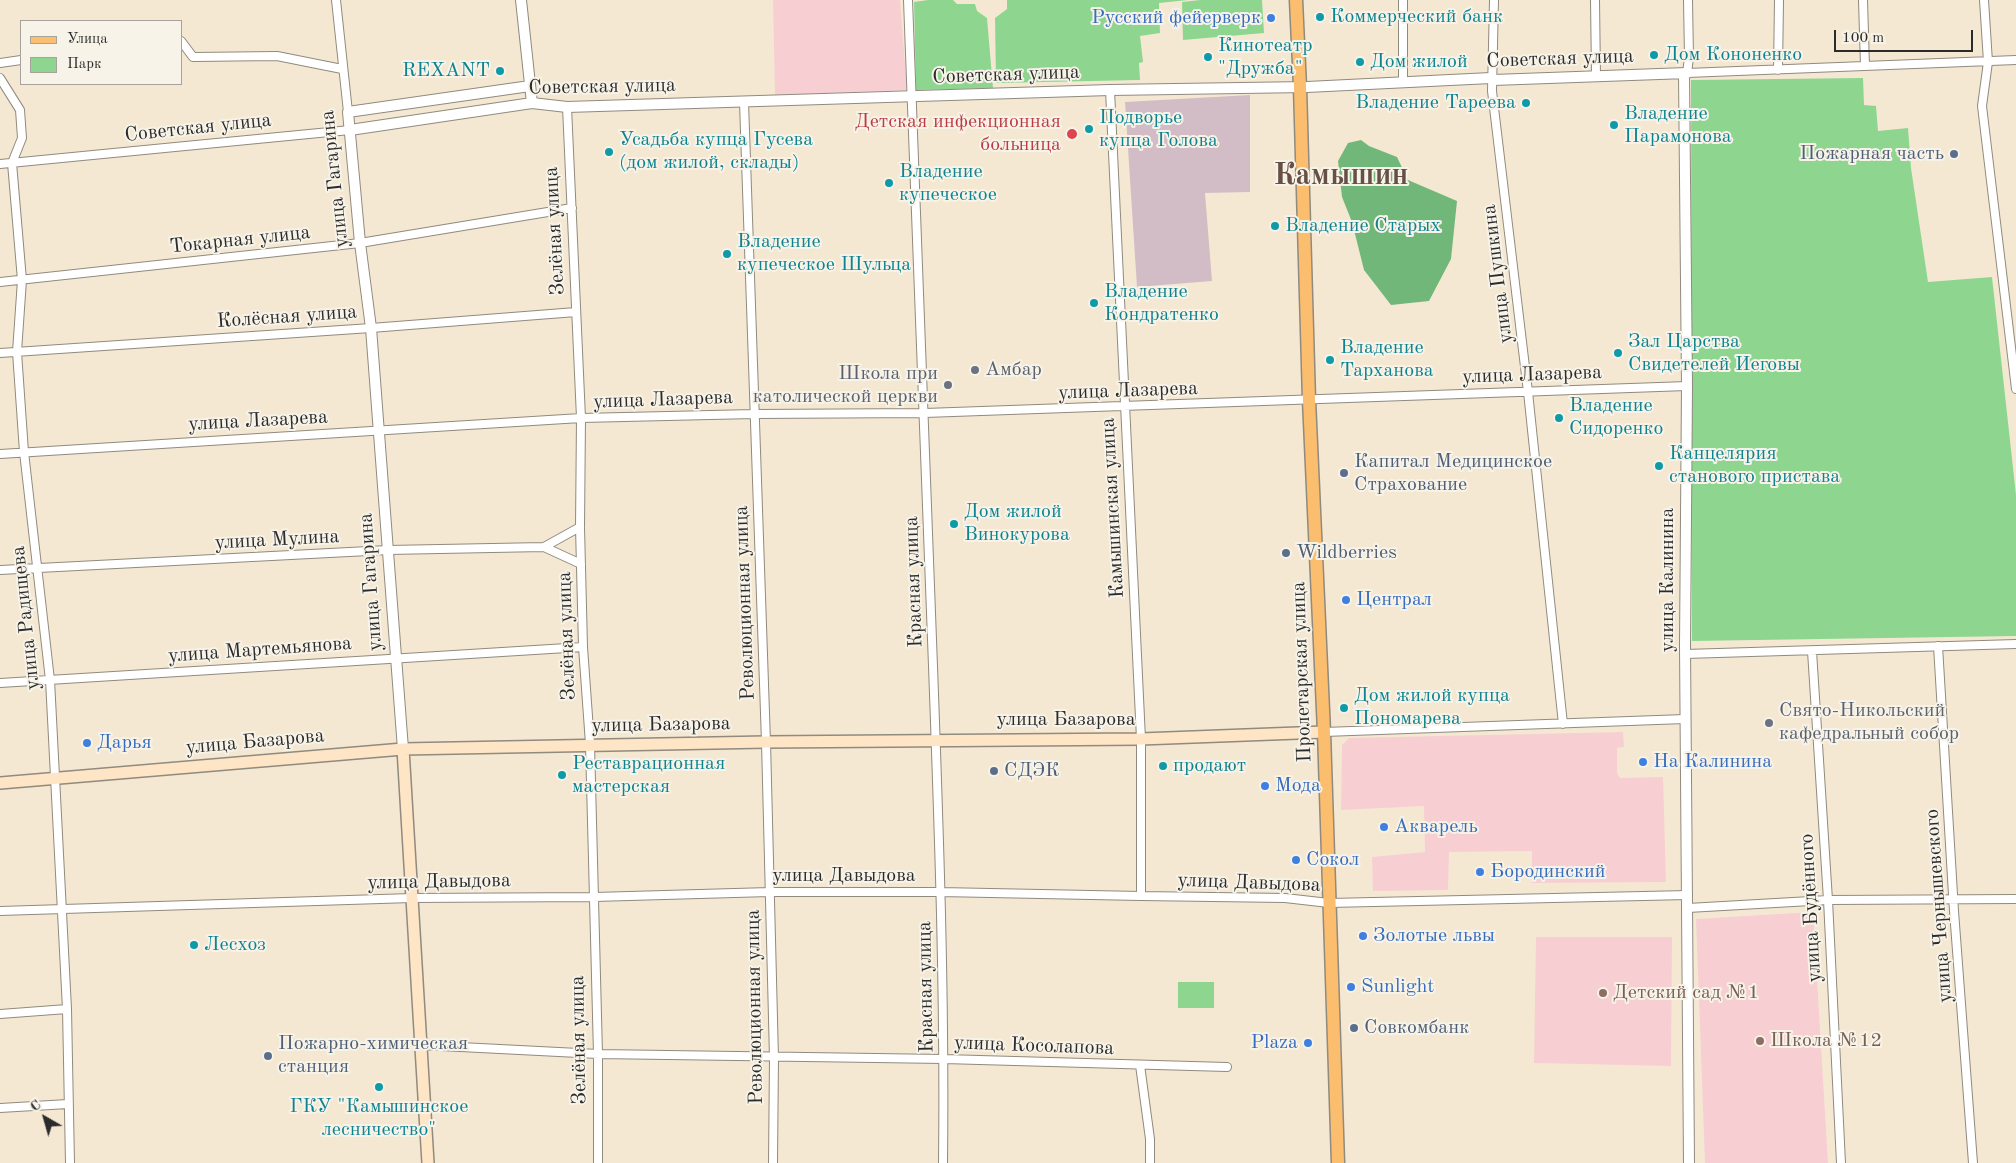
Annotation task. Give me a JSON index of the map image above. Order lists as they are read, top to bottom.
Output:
{
  "streets": {
    "main road": ["улица Гагарина", "Пролетарская улица", "улица Базарова"],
    "street": [
      "Советская улица",
      "Зелёная улица",
      "Токарная улица",
      "улица Пушкина",
      "Колёсная улица",
      "улица Лазарева",
      "Камышинская улица",
      "улица Мулина",
      "улица Калинина",
      "Красная улица",
      "Революционная улица",
      "улица Радищева",
      "улица Мартемьянова",
      "улица Давыдова",
      "улица Чернышевского",
      "улица Будённого",
      "улица Косолапова"
    ]
  },
  "crossings": [
    ["Советская улица", "улица Гагарина"],
    ["Советская улица", "Зелёная улица"],
    ["Советская улица", "улица Пушкина"],
    ["Советская улица", "Камышинская улица"],
    ["Советская улица", "улица Калинина"],
    ["Советская улица", "Красная улица"],
    ["Советская улица", "Революционная улица"],
    ["Советская улица", "улица Радищева"],
    ["Советская улица", "Пролетарская улица"],
    ["улица Гагарина", "Токарная улица"],
    ["улица Гагарина", "Колёсная улица"],
    ["улица Гагарина", "улица Лазарева"],
    ["улица Гагарина", "улица Мулина"],
    ["улица Гагарина", "улица Мартемьянова"],
    ["улица Гагарина", "улица Базарова"],
    ["улица Гагарина", "улица Давыдова"],
    ["улица Гагарина", "улица Косолапова"],
    ["Зелёная улица", "Токарная улица"],
    ["Зелёная улица", "Колёсная улица"],
    ["Зелёная улица", "улица Лазарева"],
    ["Зелёная улица", "улица Мулина"],
    ["Зелёная улица", "улица Мартемьянова"],
    ["Зелёная улица", "улица Базарова"],
    ["Зелёная улица", "улица Давыдова"],
    ["Зелёная улица", "улица Косолапова"],
    ["Токарная улица", "улица Радищева"],
    ["улица Пушкина", "улица Лазарева"],
    ["Колёсная улица", "улица Радищева"],
    ["улица Лазарева", "Камышинская улица"],
    ["улица Лазарева", "улица Калинина"],
    ["улица Лазарева", "Красная улица"],
    ["улица Лазарева", "Революционная улица"],
    ["улица Лазарева", "улица Радищева"],
    ["улица Лазарева", "Пролетарская улица"],
    ["Камышинская улица", "улица Базарова"],
    ["Камышинская улица", "улица Давыдова"],
    ["улица Мулина", "улица Радищева"],
    ["улица Калинина", "улица Давыдова"],
    ["Красная улица", "улица Базарова"],
    ["Красная улица", "улица Давыдова"],
    ["Красная улица", "улица Косолапова"],
    ["Революционная улица", "улица Базарова"],
    ["Революционная улица", "улица Давыдова"],
    ["Революционная улица", "улица Косолапова"],
    ["улица Радищева", "улица Мартемьянова"],
    ["улица Радищева", "улица Базарова"],
    ["улица Радищева", "улица Давыдова"],
    ["Пролетарская улица", "улица Базарова"],
    ["Пролетарская улица", "улица Давыдова"]
  ],
  "districts": ["Камышин"],
  "places": [
    "Коммерческий банк",
    "Русский фейерверк",
    "Дом Кононенко",
    "Кинотеатр \"Дружба\"",
    "Дом жилой",
    "REXANT",
    "Владение Тареева",
    "Владение Парамонова",
    "Подворье купца Голова",
    "Детская инфекционная больница",
    "Усадьба купца Гусева (дом жилой, склады)",
    "Пожарная часть",
    "Владение купеческое",
    "Владение Старых",
    "Владение купеческое Шульца",
    "Владение Кондратенко",
    "Зал Царства Свидетелей Иеговы",
    "Владение Тарханова",
    "Амбар",
    "Школа при католической церкви",
    "Владение Сидоренко",
    "Канцелярия станового пристава",
    "Капитал Медицинское Страхование",
    "Дом жилой Винокурова",
    "Wildberries",
    "Централ",
    "Дом жилой купца Пономарева",
    "Свято-Никольский кафедральный собор",
    "Дарья",
    "На Калинина",
    "продают",
    "СДЭК",
    "Реставрационная мастерская",
    "Мода",
    "Акварель",
    "Сокол",
    "Бородинский",
    "Золотые львы",
    "Лесхоз",
    "Sunlight",
    "Детский сад №1",
    "Совкомбанк",
    "Школа №12",
    "Plaza",
    "Пожарно-химическая станция",
    "ГКУ \"Камышинское лесничество\""
  ],
  "legend": ["Улица", "Парк"],
  "scale_bar": "100 m",
  "north": "top left"
}
